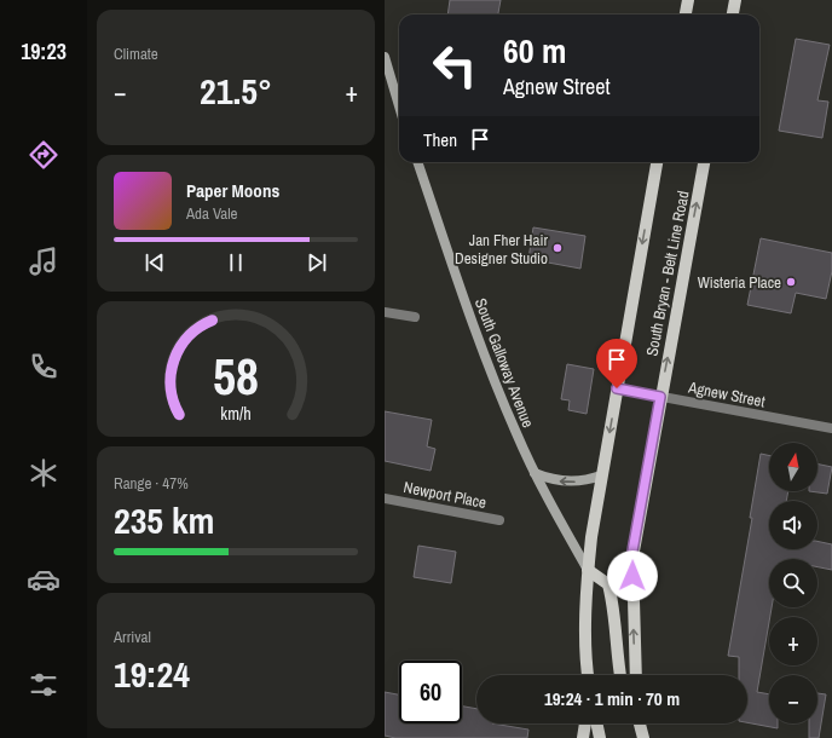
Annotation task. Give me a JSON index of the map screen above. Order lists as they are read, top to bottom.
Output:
{
  "streets": {
    "main road": ["South Bryan - Belt Line Road", "South Galloway Avenue"],
    "street": ["Agnew Street", "Newport Place"]
  },
  "crossings": [
    ["South Bryan - Belt Line Road", "South Galloway Avenue"],
    ["South Bryan - Belt Line Road", "Agnew Street"]
  ],
  "places": ["Jan Fher Hair Designer Studio", "Wisteria Place"],
  "north": "top",
  "page": {
    "tabs": "19:23",
    "tile": [
      "Climate",
      ["Range · 47%", "235 km"],
      ["Arrival", "19:24"]
    ],
    "turn": ["60 m", "Agnew Street"],
    "heat": ["−", "21.5°", "+"],
    "then": "Then",
    "song": ["Paper Moons", "Ada Vale"],
    "map_buttons": ["+", "−"],
    "limit": "60",
    "trip": "19:24 · 1 min · 70 m",
    "gauge": ["58", "km/h"]
  }
}
